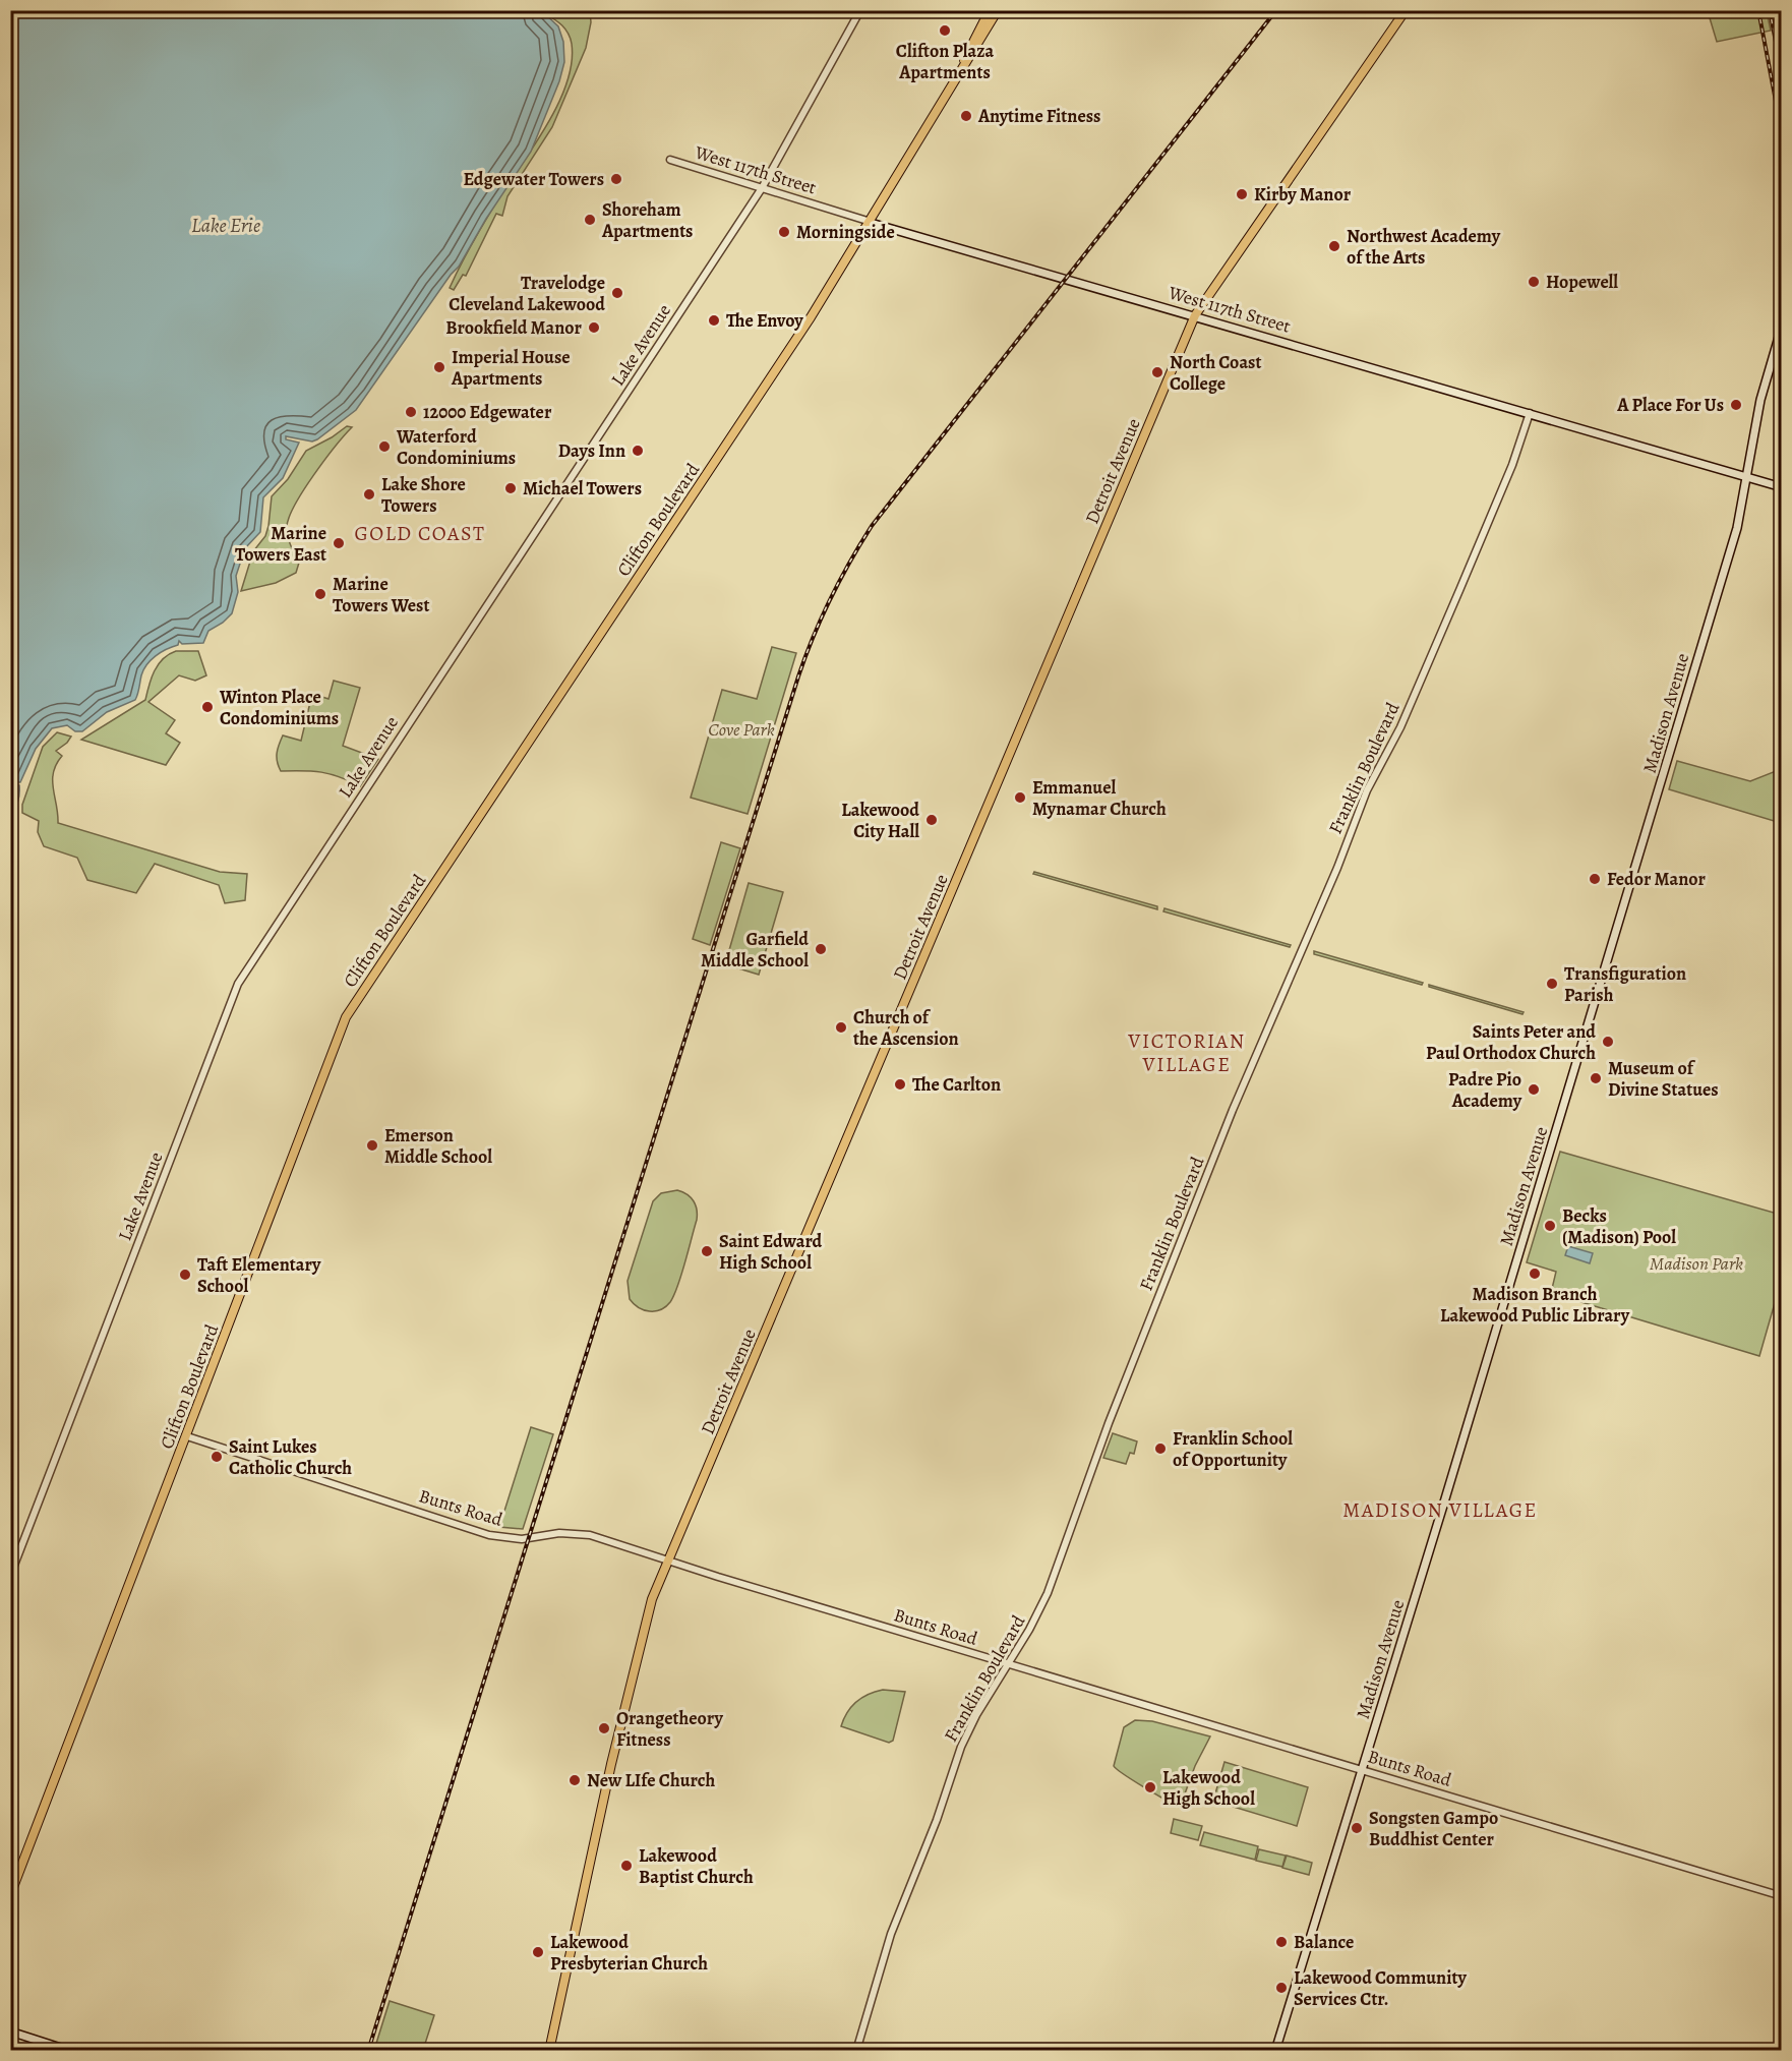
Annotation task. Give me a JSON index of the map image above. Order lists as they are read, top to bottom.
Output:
{
  "streets": {
    "main road": [
      "West 117th Street",
      "Detroit Avenue",
      "Clifton Boulevard",
      "Madison Avenue"
    ],
    "street": ["Lake Avenue", "Franklin Boulevard", "Bunts Road"]
  },
  "crossings": [
    ["West 117th Street", "Lake Avenue"],
    ["West 117th Street", "Detroit Avenue"],
    ["West 117th Street", "Clifton Boulevard"],
    ["West 117th Street", "Madison Avenue"],
    ["West 117th Street", "Franklin Boulevard"],
    ["Detroit Avenue", "Bunts Road"],
    ["Clifton Boulevard", "Bunts Road"],
    ["Madison Avenue", "Bunts Road"],
    ["Franklin Boulevard", "Bunts Road"]
  ],
  "districts": ["GOLD COAST", "VICTORIAN VILLAGE", "MADISON VILLAGE"],
  "water": ["Lake Erie"],
  "parks": ["Cove Park", "Madison Park"],
  "places": [
    "Clifton Plaza Apartments",
    "Anytime Fitness",
    "Edgewater Towers",
    "Kirby Manor",
    "Shoreham Apartments",
    "Morningside",
    "Northwest Academy of the Arts",
    "Hopewell",
    "Travelodge Cleveland Lakewood",
    "The Envoy",
    "Brookfield Manor",
    "Imperial House Apartments",
    "North Coast College",
    "A Place For Us",
    "12000 Edgewater",
    "Waterford Condominiums",
    "Days Inn",
    "Michael Towers",
    "Lake Shore Towers",
    "Marine Towers East",
    "Marine Towers West",
    "Winton Place Condominiums",
    "Emmanuel Mynamar Church",
    "Lakewood City Hall",
    "Fedor Manor",
    "Garfield Middle School",
    "Transfiguration Parish",
    "Church of the Ascension",
    "Saints Peter and Paul Orthodox Church",
    "Museum of Divine Statues",
    "The Carlton",
    "Padre Pio Academy",
    "Emerson Middle School",
    "Becks (Madison) Pool",
    "Saint Edward High School",
    "Madison Branch Lakewood Public Library",
    "Taft Elementary School",
    "Franklin School of Opportunity",
    "Saint Lukes Catholic Church",
    "Orangetheory Fitness",
    "New LIfe Church",
    "Lakewood High School",
    "Songsten Gampo Buddhist Center",
    "Lakewood Baptist Church",
    "Balance",
    "Lakewood Presbyterian Church",
    "Lakewood Community Services Ctr."
  ]
}
